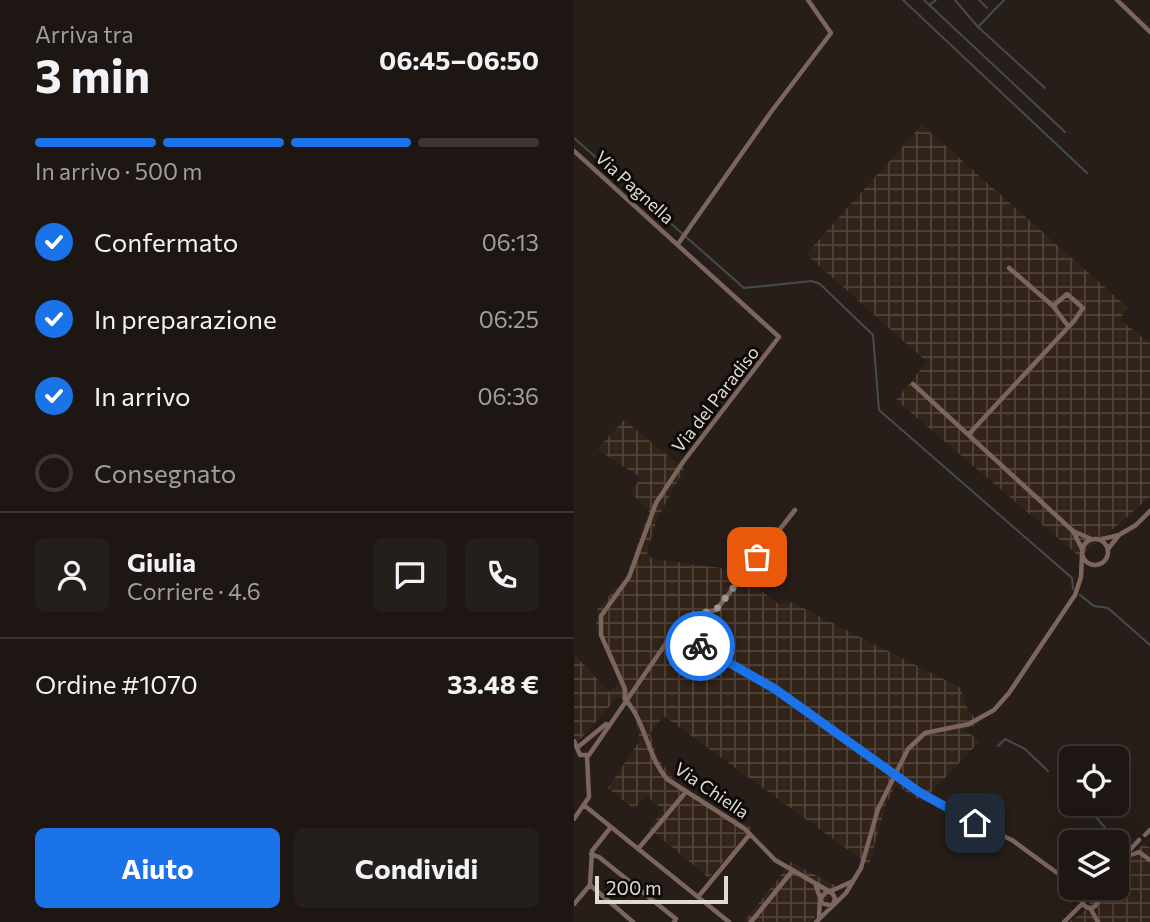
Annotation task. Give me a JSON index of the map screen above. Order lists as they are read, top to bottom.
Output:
{
  "streets": {
    "street": ["Via Pagnella", "Via del Paradiso", "Via Chiella"]
  },
  "crossings": [
    ["Via Pagnella", "Via del Paradiso"],
    ["Via del Paradiso", "Via Chiella"]
  ],
  "scale_bar": "200 m",
  "page": {
    "heading": ["3 min", "Arriva tra", "06:45–06:50"],
    "panel": [
      "Giulia",
      "Corriere · 4.6",
      "Ordine #1070",
      "33.48 €"
    ],
    "bar": "In arrivo · 500 m",
    "list": [
      ["Confermato", "06:13"],
      ["In preparazione", "06:25"],
      ["In arrivo", "06:36"],
      "Consegnato"
    ],
    "buttons": ["Aiuto", "Condividi"],
    "scale": "200 m"
  }
}
